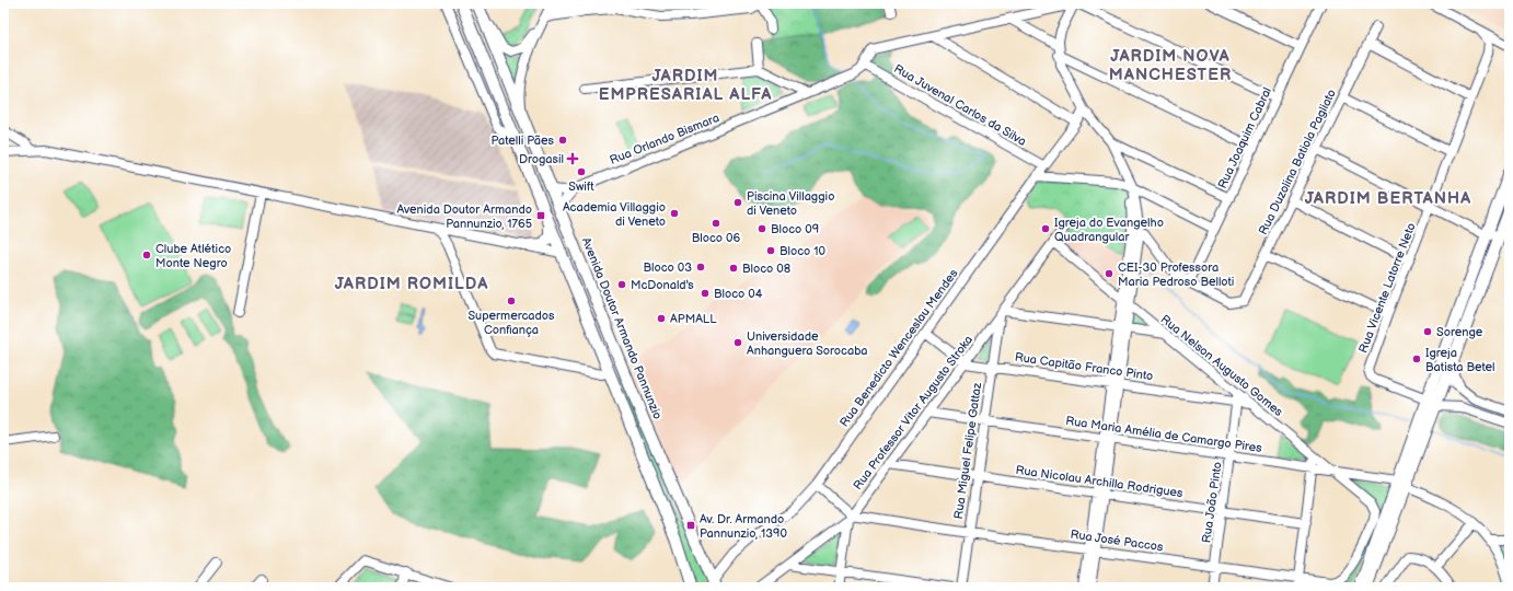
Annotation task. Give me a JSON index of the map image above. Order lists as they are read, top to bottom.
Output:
{
  "streets": {
    "main road": ["Avenida Doutor Armando Pannunzio"],
    "street": [
      "Rua Juvenal Carlos da Silva",
      "Rua Joaquim Cabral",
      "Rua Orlando Bismara",
      "Rua Duzolina Batiola Pagliato",
      "Rua Vicente Latorre Neto",
      "Rua Benedicto Wenceslau Mendes",
      "Rua Nelson Augusto Gomes",
      "Rua Capitão Franco Pinto",
      "Rua Professor Vitor Augusto Stroka",
      "Rua Maria Amélia de Camargo Pires",
      "Rua Miguel Felipe Gattaz",
      "Rua Nicolau Archilla Rodrigues",
      "Rua João Pinto",
      "Rua José Paccos"
    ]
  },
  "crossings": [
    ["Rua Juvenal Carlos da Silva", "Rua Orlando Bismara"],
    ["Rua Juvenal Carlos da Silva", "Rua Benedicto Wenceslau Mendes"],
    ["Rua Joaquim Cabral", "Rua Duzolina Batiola Pagliato"],
    ["Rua Orlando Bismara", "Avenida Doutor Armando Pannunzio"],
    ["Avenida Doutor Armando Pannunzio", "Rua Benedicto Wenceslau Mendes"],
    ["Rua Nelson Augusto Gomes", "Rua Capitão Franco Pinto"],
    ["Rua Nelson Augusto Gomes", "Rua Professor Vitor Augusto Stroka"],
    ["Rua Nelson Augusto Gomes", "Rua Maria Amélia de Camargo Pires"],
    ["Rua Nelson Augusto Gomes", "Rua João Pinto"],
    ["Rua Nelson Augusto Gomes", "Rua José Paccos"],
    ["Rua Capitão Franco Pinto", "Rua Professor Vitor Augusto Stroka"],
    ["Rua Capitão Franco Pinto", "Rua Miguel Felipe Gattaz"],
    ["Rua Capitão Franco Pinto", "Rua João Pinto"],
    ["Rua Professor Vitor Augusto Stroka", "Rua Maria Amélia de Camargo Pires"],
    ["Rua Professor Vitor Augusto Stroka", "Rua Miguel Felipe Gattaz"],
    ["Rua Professor Vitor Augusto Stroka", "Rua Nicolau Archilla Rodrigues"],
    ["Rua Professor Vitor Augusto Stroka", "Rua José Paccos"],
    ["Rua Maria Amélia de Camargo Pires", "Rua Miguel Felipe Gattaz"],
    ["Rua Maria Amélia de Camargo Pires", "Rua João Pinto"],
    ["Rua Miguel Felipe Gattaz", "Rua Nicolau Archilla Rodrigues"],
    ["Rua Miguel Felipe Gattaz", "Rua José Paccos"],
    ["Rua Nicolau Archilla Rodrigues", "Rua João Pinto"],
    ["Rua João Pinto", "Rua José Paccos"]
  ],
  "districts": [
    "JARDIM NOVA MANCHESTER",
    "JARDIM EMPRESARIAL ALFA",
    "JARDIM BERTANHA",
    "JARDIM ROMILDA"
  ],
  "places": {
    "other": [
      "Patelli Pães",
      "Swift",
      "Piscina Villaggio di Veneto",
      "Academia Villaggio di Veneto",
      "Bloco 06",
      "Bloco 09",
      "Igreja do Evangelho Quadrangular",
      "Bloco 10",
      "Clube Atlético Monte Negro",
      "Bloco 03",
      "Bloco 08",
      "CEI-30 Professora Maria Pedroso Belloti",
      "McDonald's",
      "Bloco 04",
      "Supermercados Confiança",
      "APMALL",
      "Sorenge",
      "Universidade Anhanguera Sorocaba",
      "Igreja Batista Betel"
    ],
    "health": ["Drogasil"],
    "transit": ["Avenida Doutor Armando Pannunzio, 1765", "Av. Dr. Armando Pannunzio, 1390"]
  }
}
